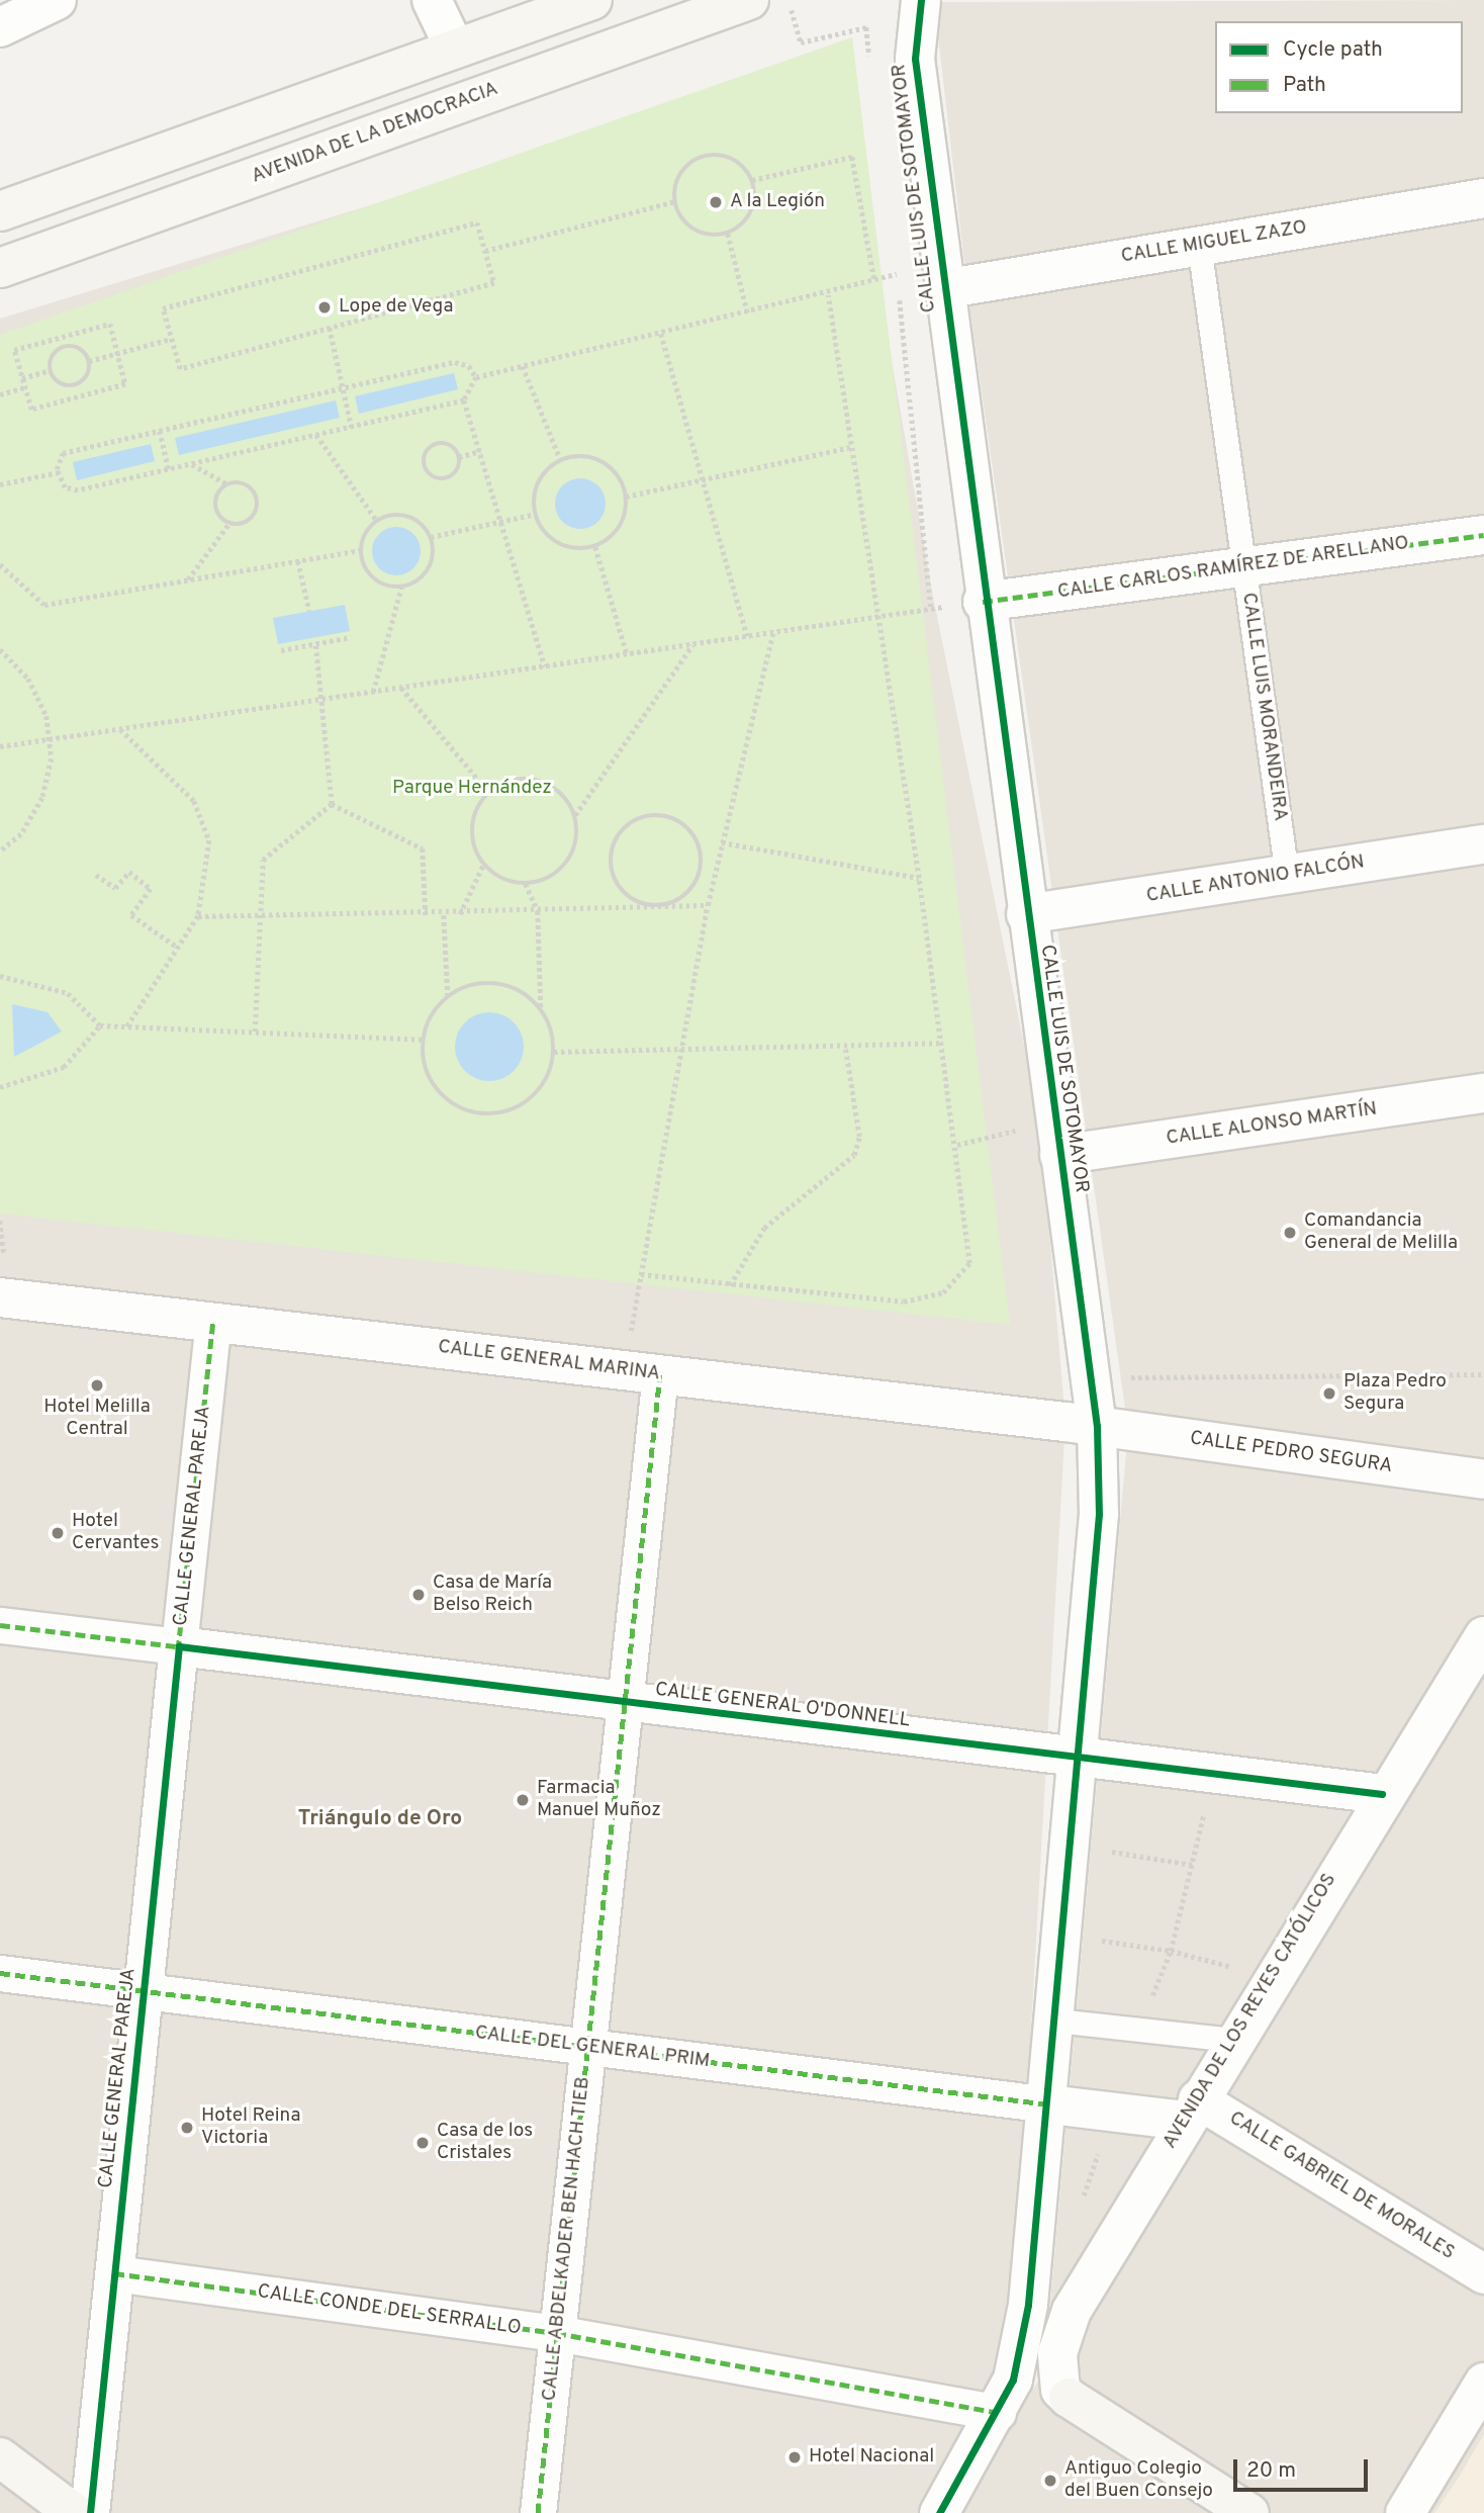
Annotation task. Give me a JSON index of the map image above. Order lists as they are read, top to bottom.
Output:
{
  "streets": {
    "main road": ["AVENIDA DE LA DEMOCRACIA"],
    "street": [
      "CALLE LUIS DE SOTOMAYOR",
      "CALLE MIGUEL ZAZO",
      "CALLE CARLOS RAMÍREZ DE ARELLANO",
      "CALLE ANTONIO FALCÓN",
      "CALLE ALONSO MARTÍN",
      "CALLE GENERAL MARINA",
      "CALLE PEDRO SEGURA",
      "CALLE GENERAL PAREJA",
      "CALLE GENERAL O'DONNELL",
      "AVENIDA DE LOS REYES CATÓLICOS",
      "CALLE DEL GENERAL PRIM",
      "CALLE GABRIEL DE MORALES",
      "CALLE ABDELKADER BEN HACH TIEB",
      "CALLE CONDE DEL SERRALLO"
    ],
    "lane": ["CALLE LUIS MORANDEIRA"]
  },
  "crossings": [
    ["CALLE LUIS DE SOTOMAYOR", "CALLE MIGUEL ZAZO"],
    ["CALLE LUIS DE SOTOMAYOR", "CALLE CARLOS RAMÍREZ DE ARELLANO"],
    ["CALLE LUIS DE SOTOMAYOR", "CALLE ANTONIO FALCÓN"],
    ["CALLE LUIS DE SOTOMAYOR", "CALLE ALONSO MARTÍN"],
    ["CALLE LUIS DE SOTOMAYOR", "CALLE GENERAL MARINA"],
    ["CALLE LUIS DE SOTOMAYOR", "CALLE PEDRO SEGURA"],
    ["CALLE LUIS DE SOTOMAYOR", "CALLE GENERAL O'DONNELL"],
    ["CALLE LUIS DE SOTOMAYOR", "CALLE DEL GENERAL PRIM"],
    ["CALLE LUIS DE SOTOMAYOR", "CALLE CONDE DEL SERRALLO"],
    ["CALLE MIGUEL ZAZO", "CALLE LUIS MORANDEIRA"],
    ["CALLE CARLOS RAMÍREZ DE ARELLANO", "CALLE LUIS MORANDEIRA"],
    ["CALLE LUIS MORANDEIRA", "CALLE ANTONIO FALCÓN"],
    ["CALLE GENERAL MARINA", "CALLE PEDRO SEGURA"],
    ["CALLE GENERAL MARINA", "CALLE GENERAL PAREJA"],
    ["CALLE GENERAL MARINA", "CALLE ABDELKADER BEN HACH TIEB"],
    ["CALLE GENERAL PAREJA", "CALLE GENERAL O'DONNELL"],
    ["CALLE GENERAL PAREJA", "CALLE DEL GENERAL PRIM"],
    ["CALLE GENERAL PAREJA", "CALLE CONDE DEL SERRALLO"],
    ["CALLE GENERAL O'DONNELL", "AVENIDA DE LOS REYES CATÓLICOS"],
    ["CALLE GENERAL O'DONNELL", "CALLE ABDELKADER BEN HACH TIEB"],
    ["AVENIDA DE LOS REYES CATÓLICOS", "CALLE DEL GENERAL PRIM"],
    ["AVENIDA DE LOS REYES CATÓLICOS", "CALLE GABRIEL DE MORALES"],
    ["CALLE DEL GENERAL PRIM", "CALLE GABRIEL DE MORALES"],
    ["CALLE DEL GENERAL PRIM", "CALLE ABDELKADER BEN HACH TIEB"],
    ["CALLE ABDELKADER BEN HACH TIEB", "CALLE CONDE DEL SERRALLO"]
  ],
  "districts": ["Triángulo de Oro"],
  "parks": ["Parque Hernández"],
  "places": [
    "A la Legión",
    "Lope de Vega",
    "Comandancia General de Melilla",
    "Hotel Melilla Central",
    "Plaza Pedro Segura",
    "Hotel Cervantes",
    "Casa de María Belso Reich",
    "Farmacia Manuel Muñoz",
    "Hotel Reina Victoria",
    "Casa de los Cristales",
    "Hotel Nacional",
    "Antiguo Colegio del Buen Consejo"
  ],
  "legend": ["Cycle path", "Path"],
  "scale_bar": "20 m"
}
